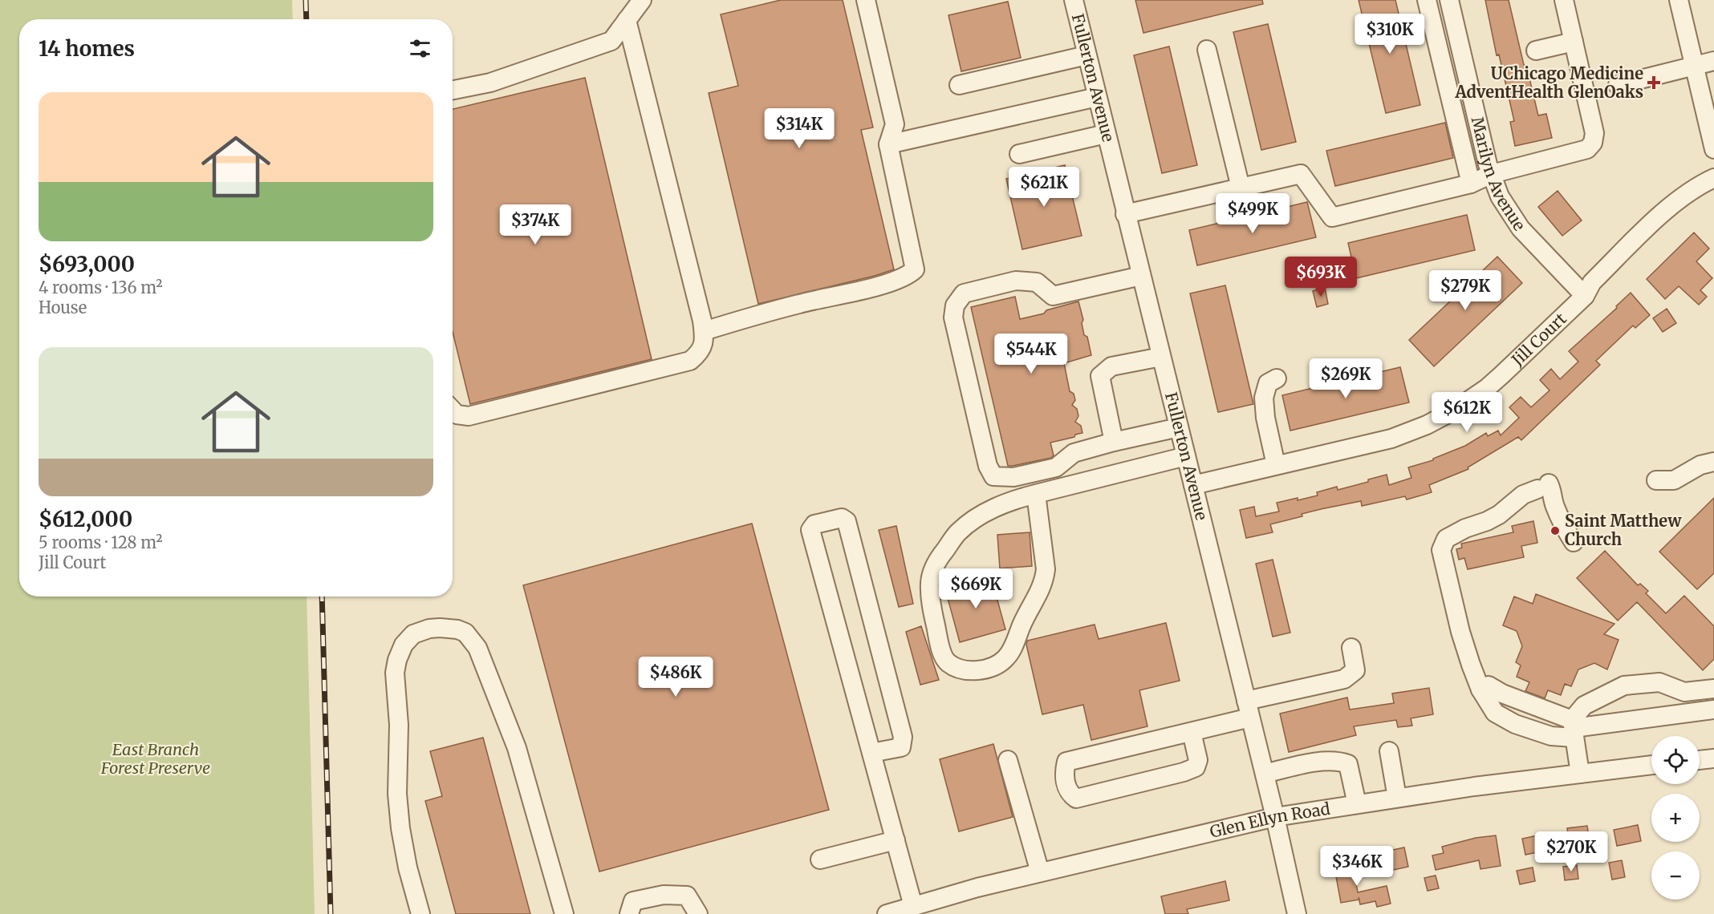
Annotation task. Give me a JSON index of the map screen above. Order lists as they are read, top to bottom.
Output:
{
  "streets": {
    "street": [
      "Fullerton Avenue",
      "Marilyn Avenue",
      "Jill Court",
      "Glen Ellyn Road"
    ]
  },
  "crossings": [
    ["Fullerton Avenue", "Jill Court"],
    ["Fullerton Avenue", "Glen Ellyn Road"],
    ["Marilyn Avenue", "Jill Court"]
  ],
  "parks": ["East Branch Forest Preserve"],
  "places": {
    "health": ["UChicago Medicine AdventHealth GlenOaks"],
    "other": ["Saint Matthew Church"]
  },
  "page": {
    "price": [
      "$310K",
      "$314K",
      "$621K",
      "$499K",
      "$374K",
      "$693K",
      "$279K",
      "$544K",
      "$269K",
      "$612K",
      "$669K",
      "$486K",
      "$270K",
      "$346K"
    ],
    "heading": "14 homes",
    "list": [
      {
        "name": "$693,000",
        "note": "4 rooms · 136 m² · House"
      },
      {
        "name": "$612,000",
        "note": "5 rooms · 128 m² · Jill Court"
      }
    ],
    "map_buttons": ["+", "−"]
  }
}
